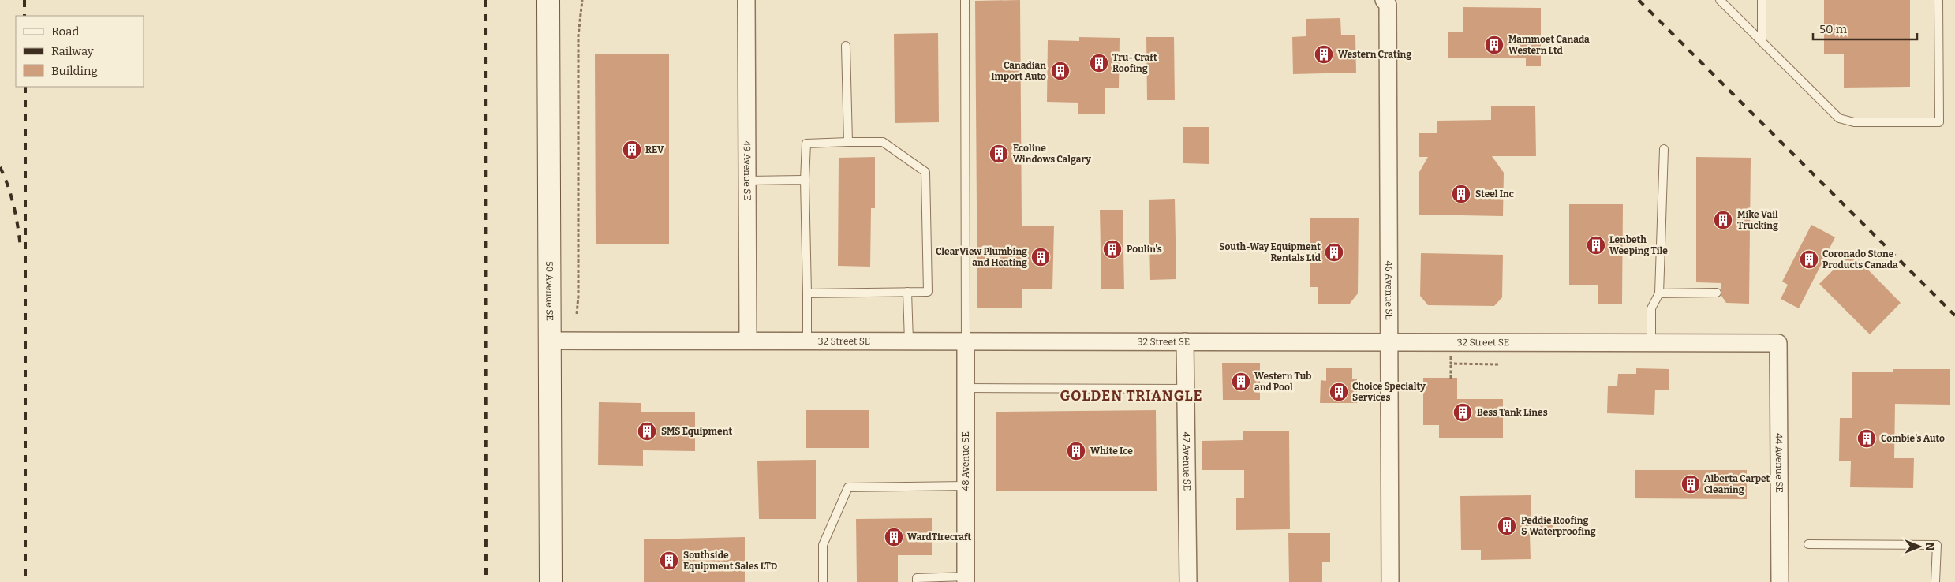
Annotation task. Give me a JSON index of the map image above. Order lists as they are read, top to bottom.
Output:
{
  "streets": {
    "street": [
      "49 Avenue SE",
      "46 Avenue SE",
      "50 Avenue SE",
      "32 Street SE",
      "48 Avenue SE",
      "47 Avenue SE",
      "44 Avenue SE"
    ]
  },
  "crossings": [
    ["49 Avenue SE", "32 Street SE"],
    ["46 Avenue SE", "32 Street SE"],
    ["50 Avenue SE", "32 Street SE"],
    ["32 Street SE", "48 Avenue SE"],
    ["32 Street SE", "47 Avenue SE"],
    ["32 Street SE", "44 Avenue SE"]
  ],
  "districts": ["GOLDEN TRIANGLE"],
  "places": {
    "building": [
      "Mammoet Canada Western Ltd",
      "Western Crating",
      "Tru- Craft Roofing",
      "Canadian Import Auto",
      "REV",
      "Ecoline Windows Calgary",
      "Steel Inc",
      "Mike Vail Trucking",
      "Lenbeth Weeping Tile",
      "Poulin's",
      "South-Way Equipment Rentals Ltd",
      "ClearView Plumbing and Heating",
      "Coronado Stone Products Canada",
      "Western Tub and Pool",
      "Choice Specialty Services",
      "Bess Tank Lines",
      "SMS Equipment",
      "Combie's Auto",
      "White Ice",
      "Alberta Carpet Cleaning",
      "Peddie Roofing & Waterproofing",
      "WardTirecraft",
      "Southside Equipment Sales LTD"
    ]
  },
  "legend": ["Road", "Railway", "Building"],
  "scale_bar": "50 m",
  "north": "right"
}
